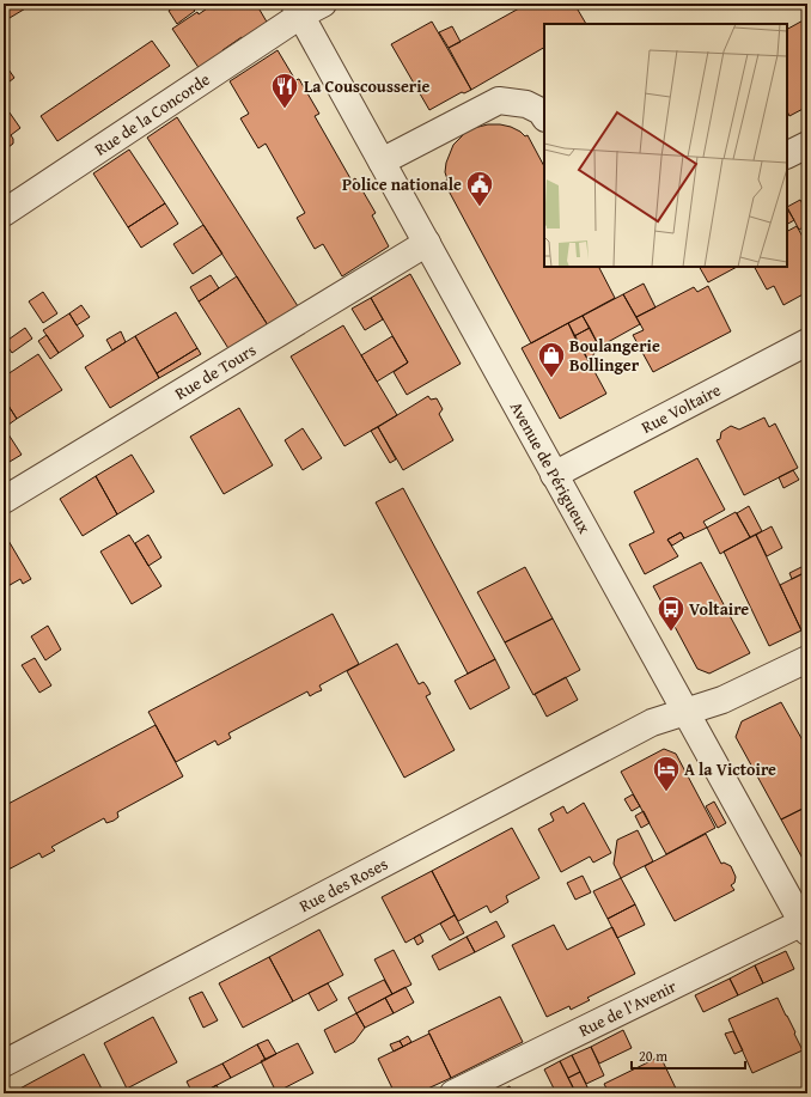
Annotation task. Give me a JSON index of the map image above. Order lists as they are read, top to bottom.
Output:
{
  "streets": {
    "street": [
      "Rue de la Concorde",
      "Rue de Tours",
      "Rue Voltaire",
      "Avenue de Périgueux",
      "Rue des Roses",
      "Rue de l'Avenir"
    ]
  },
  "crossings": [
    ["Rue de la Concorde", "Avenue de Périgueux"],
    ["Rue de Tours", "Avenue de Périgueux"],
    ["Rue Voltaire", "Avenue de Périgueux"],
    ["Avenue de Périgueux", "Rue des Roses"],
    ["Avenue de Périgueux", "Rue de l'Avenir"]
  ],
  "places": {
    "restaurant": ["La Couscousserie"],
    "public building": ["Police nationale"],
    "shop": ["Boulangerie Bollinger"],
    "bus stop": ["Voltaire"],
    "hotel": ["A la Victoire"]
  },
  "scale_bar": "20 m"
}
